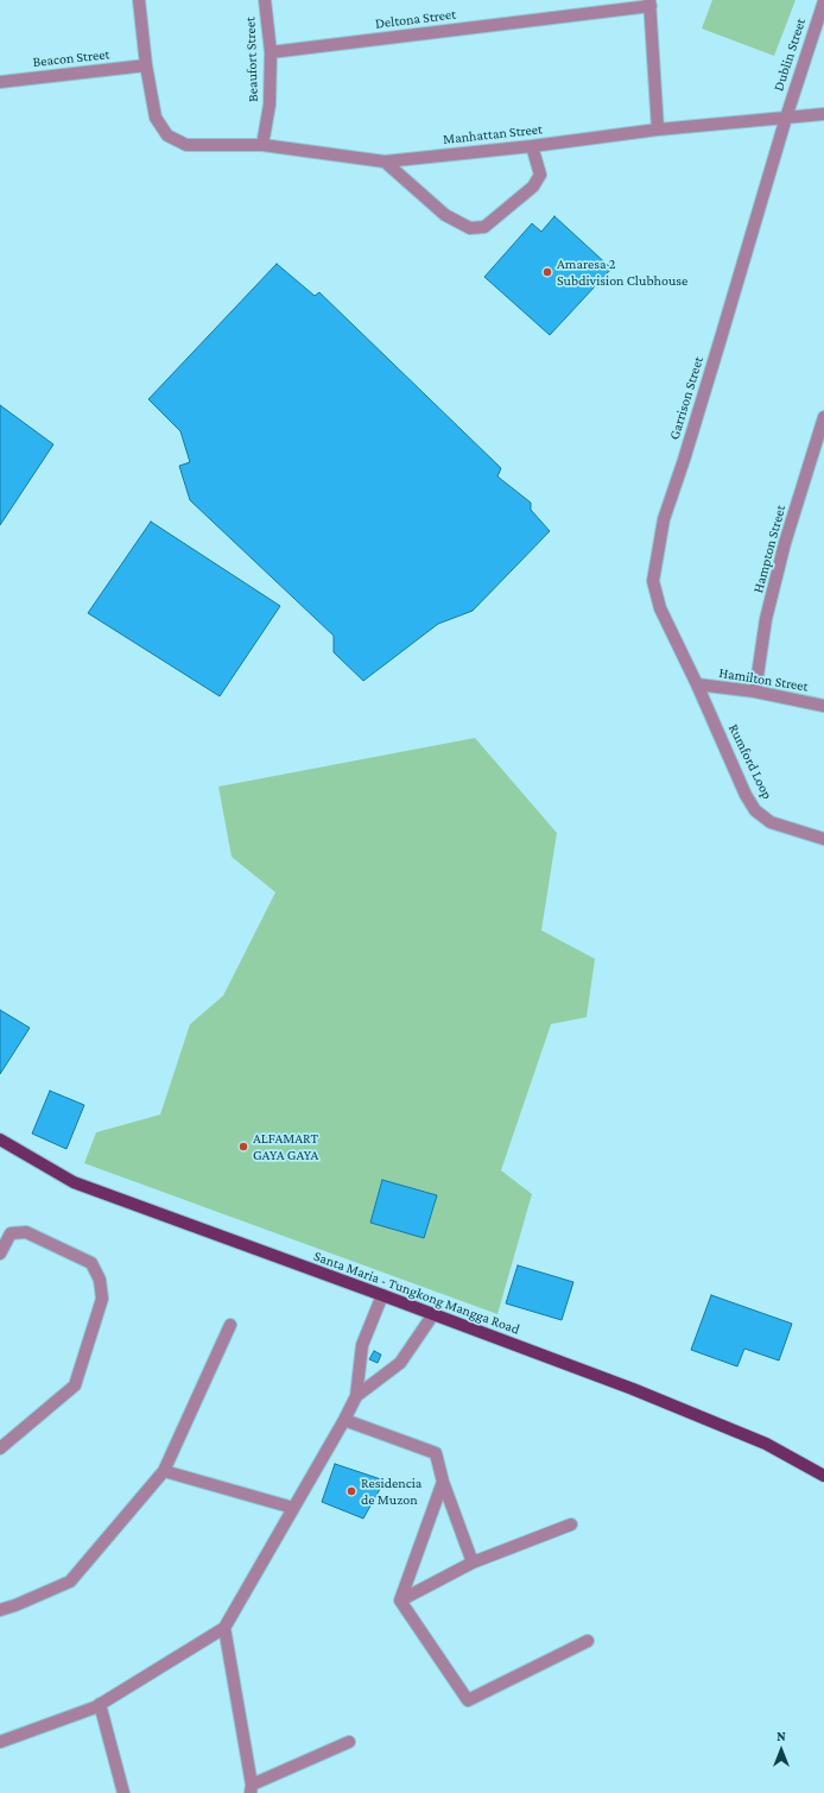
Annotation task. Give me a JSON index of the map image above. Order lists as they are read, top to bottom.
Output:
{
  "streets": {
    "main road": ["Santa Maria - Tungkong Mangga Road"],
    "street": [
      "Deltona Street",
      "Dublin Street",
      "Beacon Street",
      "Beaufort Street",
      "Manhattan Street",
      "Garrison Street",
      "Hampton Street",
      "Hamilton Street",
      "Rumford Loop"
    ]
  },
  "crossings": [
    ["Deltona Street", "Beaufort Street"],
    ["Dublin Street", "Manhattan Street"],
    ["Dublin Street", "Garrison Street"],
    ["Beacon Street", "Manhattan Street"],
    ["Beaufort Street", "Manhattan Street"],
    ["Manhattan Street", "Garrison Street"],
    ["Garrison Street", "Hamilton Street"],
    ["Garrison Street", "Rumford Loop"],
    ["Hampton Street", "Hamilton Street"],
    ["Hamilton Street", "Rumford Loop"]
  ],
  "places": ["Amaresa 2 Subdivision Clubhouse", "ALFAMART GAYA GAYA", "Residencia de Muzon"],
  "north": "top"
}
